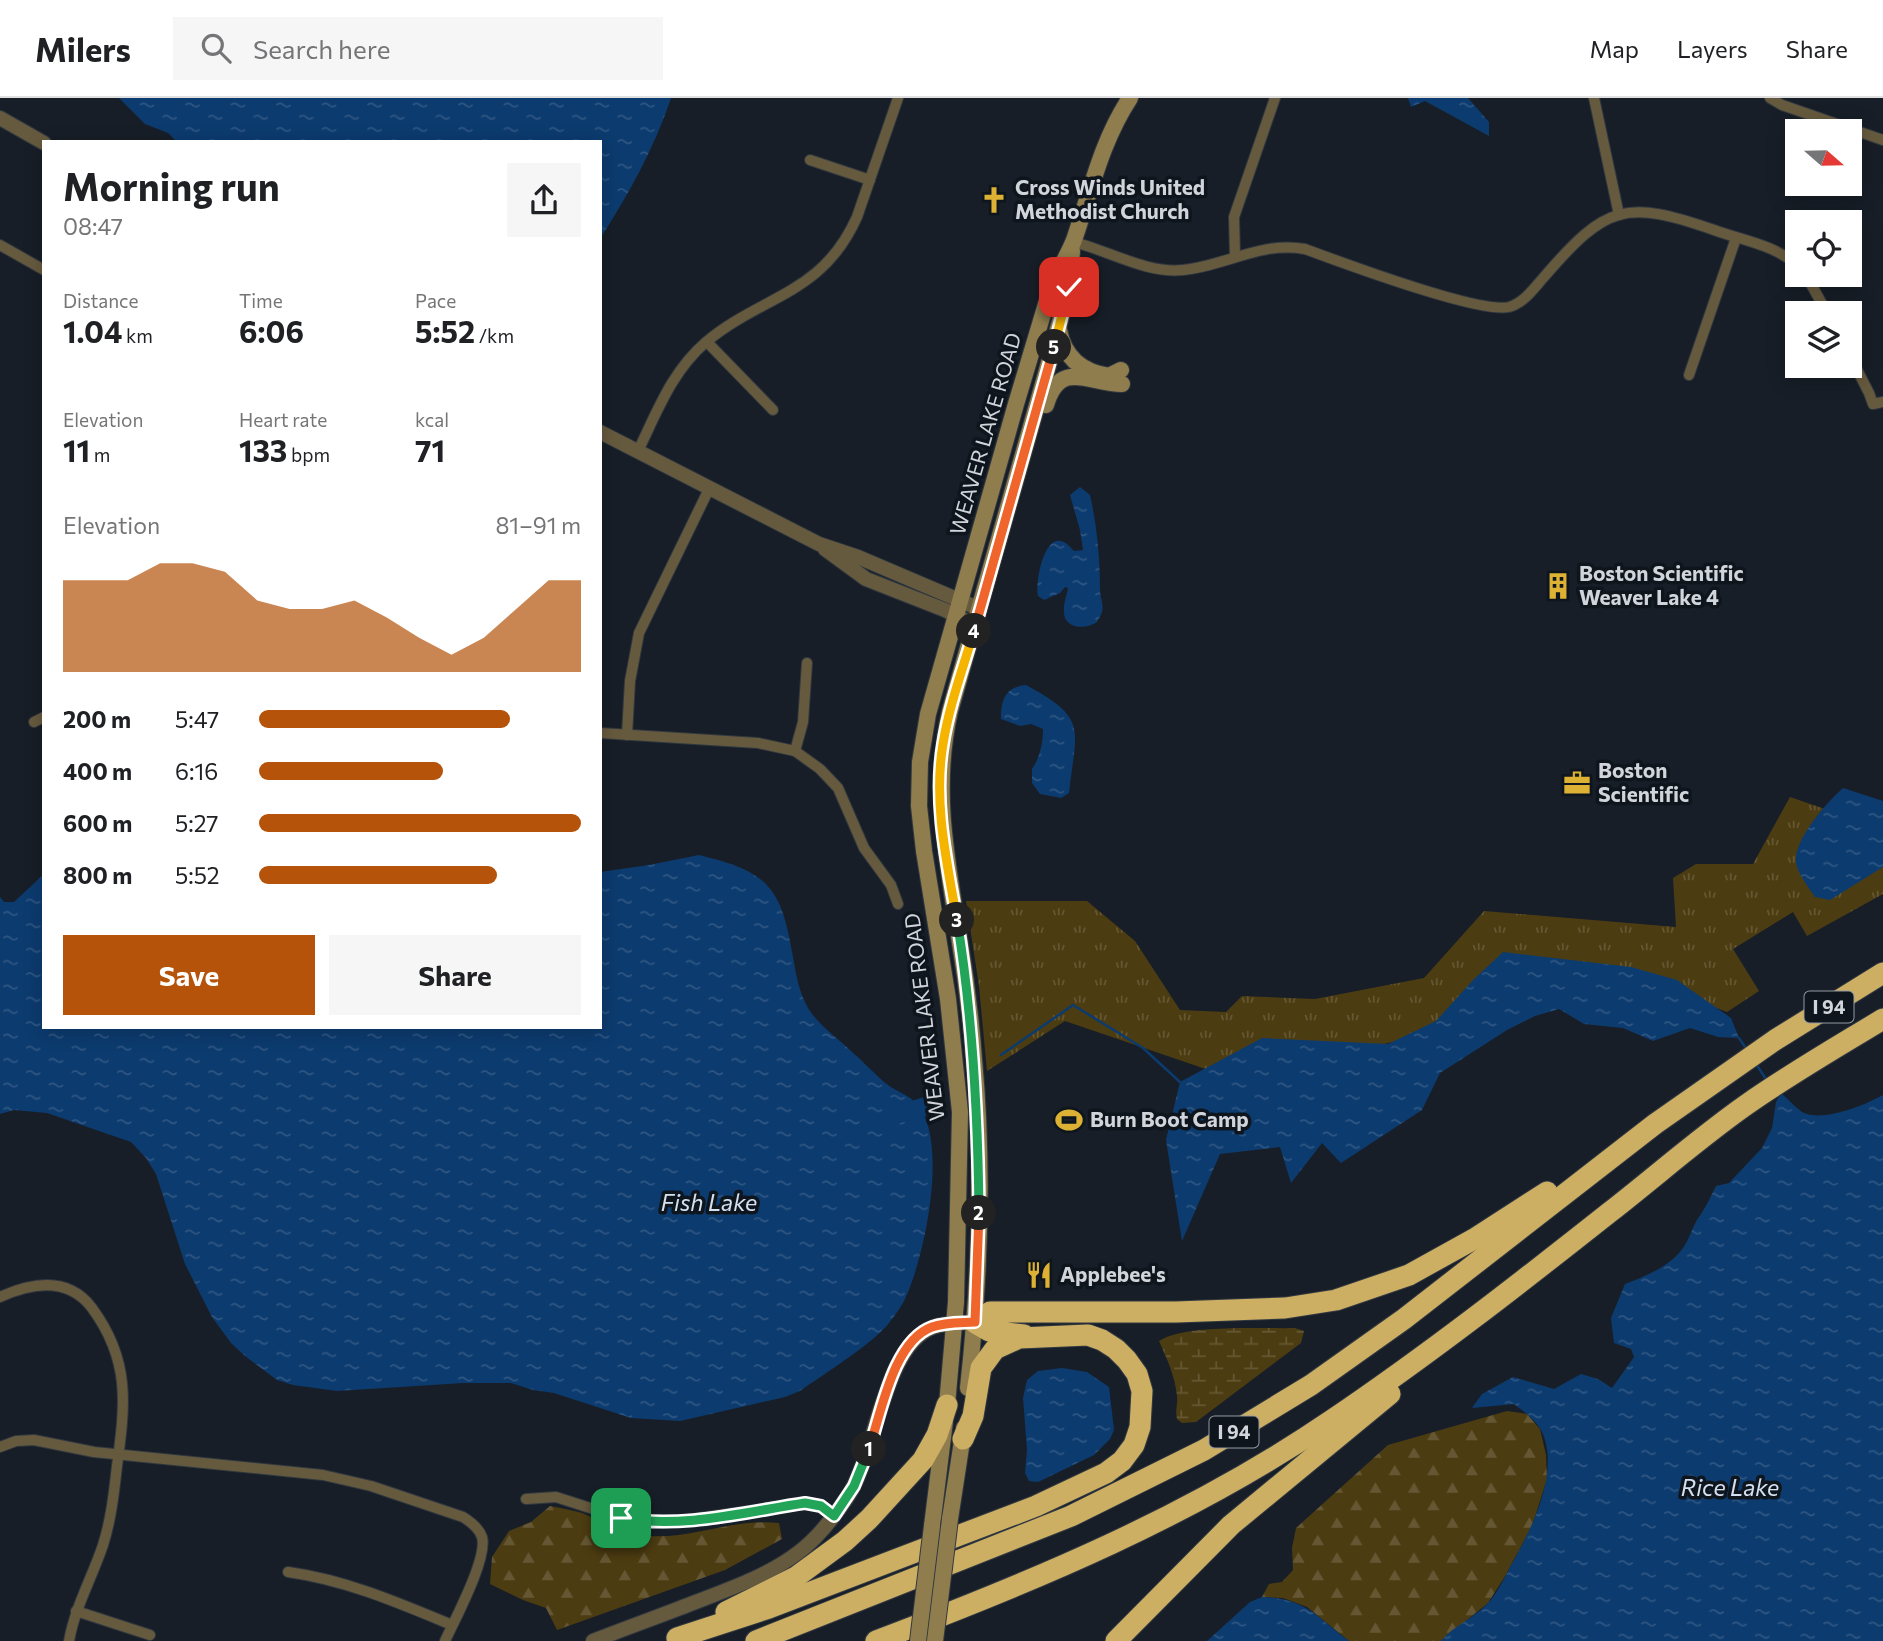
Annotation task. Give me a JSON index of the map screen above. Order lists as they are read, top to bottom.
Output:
{
  "streets": {
    "highway": ["I 94"],
    "main road": ["WEAVER LAKE ROAD"]
  },
  "water": ["Fish Lake", "Rice Lake"],
  "places": {
    "church": ["Cross Winds United Methodist Church"],
    "building": ["Boston Scientific Weaver Lake 4"],
    "office": ["Boston Scientific"],
    "sports": ["Burn Boot Camp"],
    "restaurant": ["Applebee's"]
  },
  "north": "right",
  "page": {
    "header": "Milers",
    "search": "Search here",
    "nav": ["Map", "Layers", "Share"],
    "heading": ["Morning run", "08:47"],
    "stats": [
      ["Distance", "1.04 km"],
      ["Time", "6:06"],
      ["Pace", "5:52 /km"],
      ["Elevation", "11 m"],
      ["Heart rate", "133 bpm"],
      ["kcal", "71"]
    ],
    "pins": [
      "5",
      "4",
      "3",
      "2",
      "1"
    ],
    "chart": ["Elevation", "81–91 m"],
    "list": [
      {
        "name": "200 m",
        "note": "5:47"
      },
      {
        "name": "400 m",
        "note": "6:16"
      },
      {
        "name": "600 m",
        "note": "5:27"
      },
      {
        "name": "800 m",
        "note": "5:52"
      }
    ],
    "buttons": ["Save", "Share"]
  }
}
